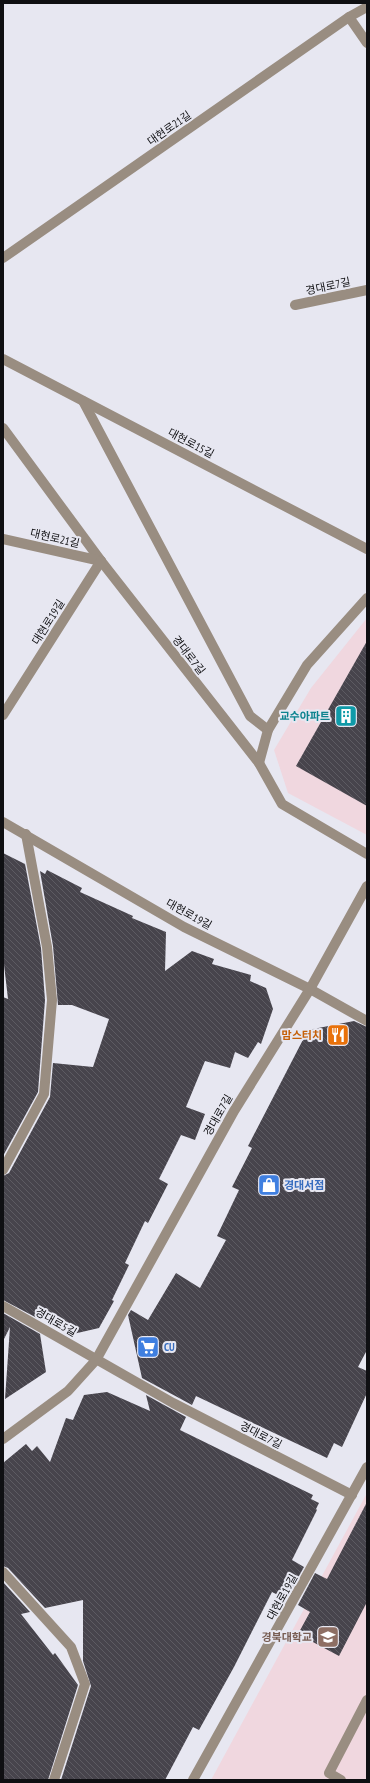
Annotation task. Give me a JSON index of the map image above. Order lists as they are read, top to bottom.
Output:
{
  "streets": {
    "street": [
      "대현로21길",
      "경대로7길",
      "대현로15길",
      "대현로19길",
      "경대로5길"
    ]
  },
  "crossings": [
    ["대현로21길", "경대로7길"],
    ["대현로21길", "대현로19길"],
    ["경대로7길", "대현로19길"],
    ["경대로7길", "경대로5길"]
  ],
  "places": {
    "building": ["교수아파트"],
    "restaurant": ["맘스터치"],
    "shop": ["경대서점"],
    "supermarket": ["CU"],
    "school or university": ["경북대학교"]
  }
}
